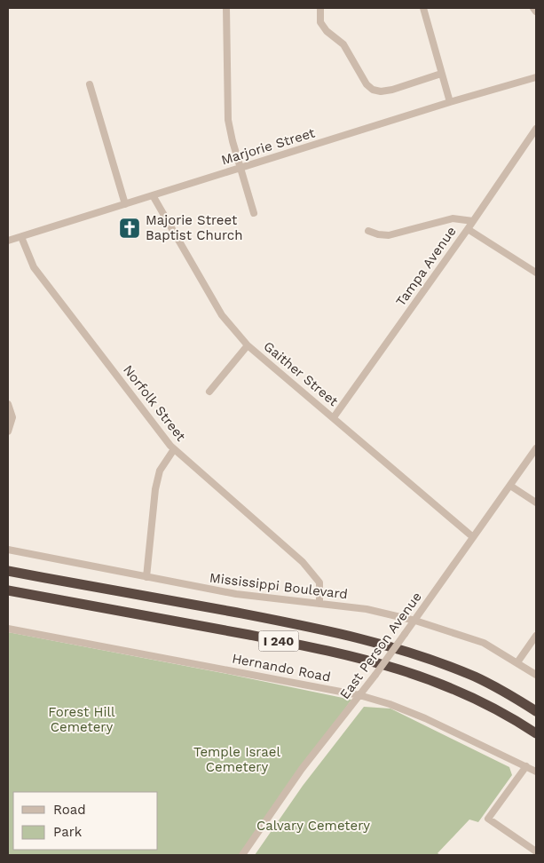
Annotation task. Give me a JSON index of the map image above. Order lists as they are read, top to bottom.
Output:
{
  "streets": {
    "highway": ["I 240"],
    "street": [
      "Marjorie Street",
      "Tampa Avenue",
      "Gaither Street",
      "Norfolk Street",
      "Mississippi Boulevard",
      "East Person Avenue",
      "Hernando Road"
    ]
  },
  "crossings": [
    ["Marjorie Street", "Gaither Street"],
    ["Marjorie Street", "Norfolk Street"],
    ["Tampa Avenue", "Gaither Street"],
    ["Gaither Street", "East Person Avenue"],
    ["Norfolk Street", "Mississippi Boulevard"],
    ["Mississippi Boulevard", "East Person Avenue"],
    ["East Person Avenue", "Hernando Road"]
  ],
  "parks": ["Forest Hill Cemetery", "Temple Israel Cemetery", "Calvary Cemetery"],
  "places": {
    "church": ["Majorie Street Baptist Church"]
  },
  "legend": ["Road", "Park"]
}
